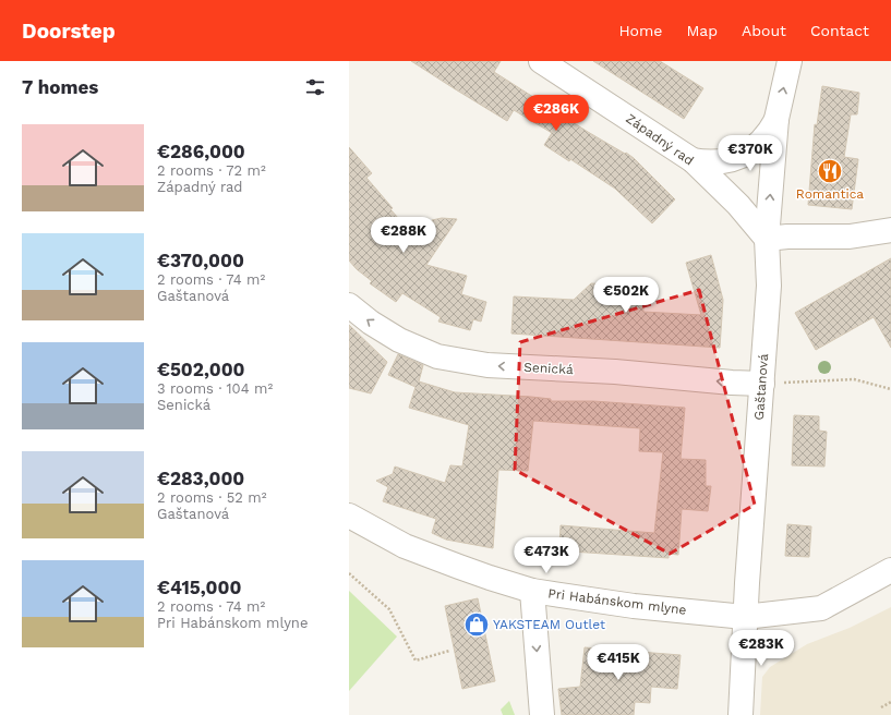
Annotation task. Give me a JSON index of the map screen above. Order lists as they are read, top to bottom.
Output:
{
  "streets": {
    "street": [
      "Západný rad",
      "Senická",
      "Gaštanová",
      "Pri Habánskom mlyne"
    ]
  },
  "crossings": [
    ["Západný rad", "Gaštanová"],
    ["Senická", "Gaštanová"],
    ["Gaštanová", "Pri Habánskom mlyne"]
  ],
  "one_way": ["Senická"],
  "places": {
    "restaurant": ["Romantica"],
    "shop": ["YAKSTEAM Outlet"]
  },
  "page": {
    "header": "Doorstep",
    "nav": [
      "Home",
      "Map",
      "About",
      "Contact"
    ],
    "heading": "7 homes",
    "price": [
      "€286K",
      "€370K",
      "€288K",
      "€502K",
      "€473K",
      "€283K",
      "€415K"
    ],
    "list": [
      {
        "name": "€286,000",
        "note": "2 rooms · 72 m² · Západný rad"
      },
      {
        "name": "€370,000",
        "note": "2 rooms · 74 m² · Gaštanová"
      },
      {
        "name": "€502,000",
        "note": "3 rooms · 104 m² · Senická"
      },
      {
        "name": "€283,000",
        "note": "2 rooms · 52 m² · Gaštanová"
      },
      {
        "name": "€415,000",
        "note": "2 rooms · 74 m² · Pri Habánskom mlyne"
      }
    ]
  }
}
